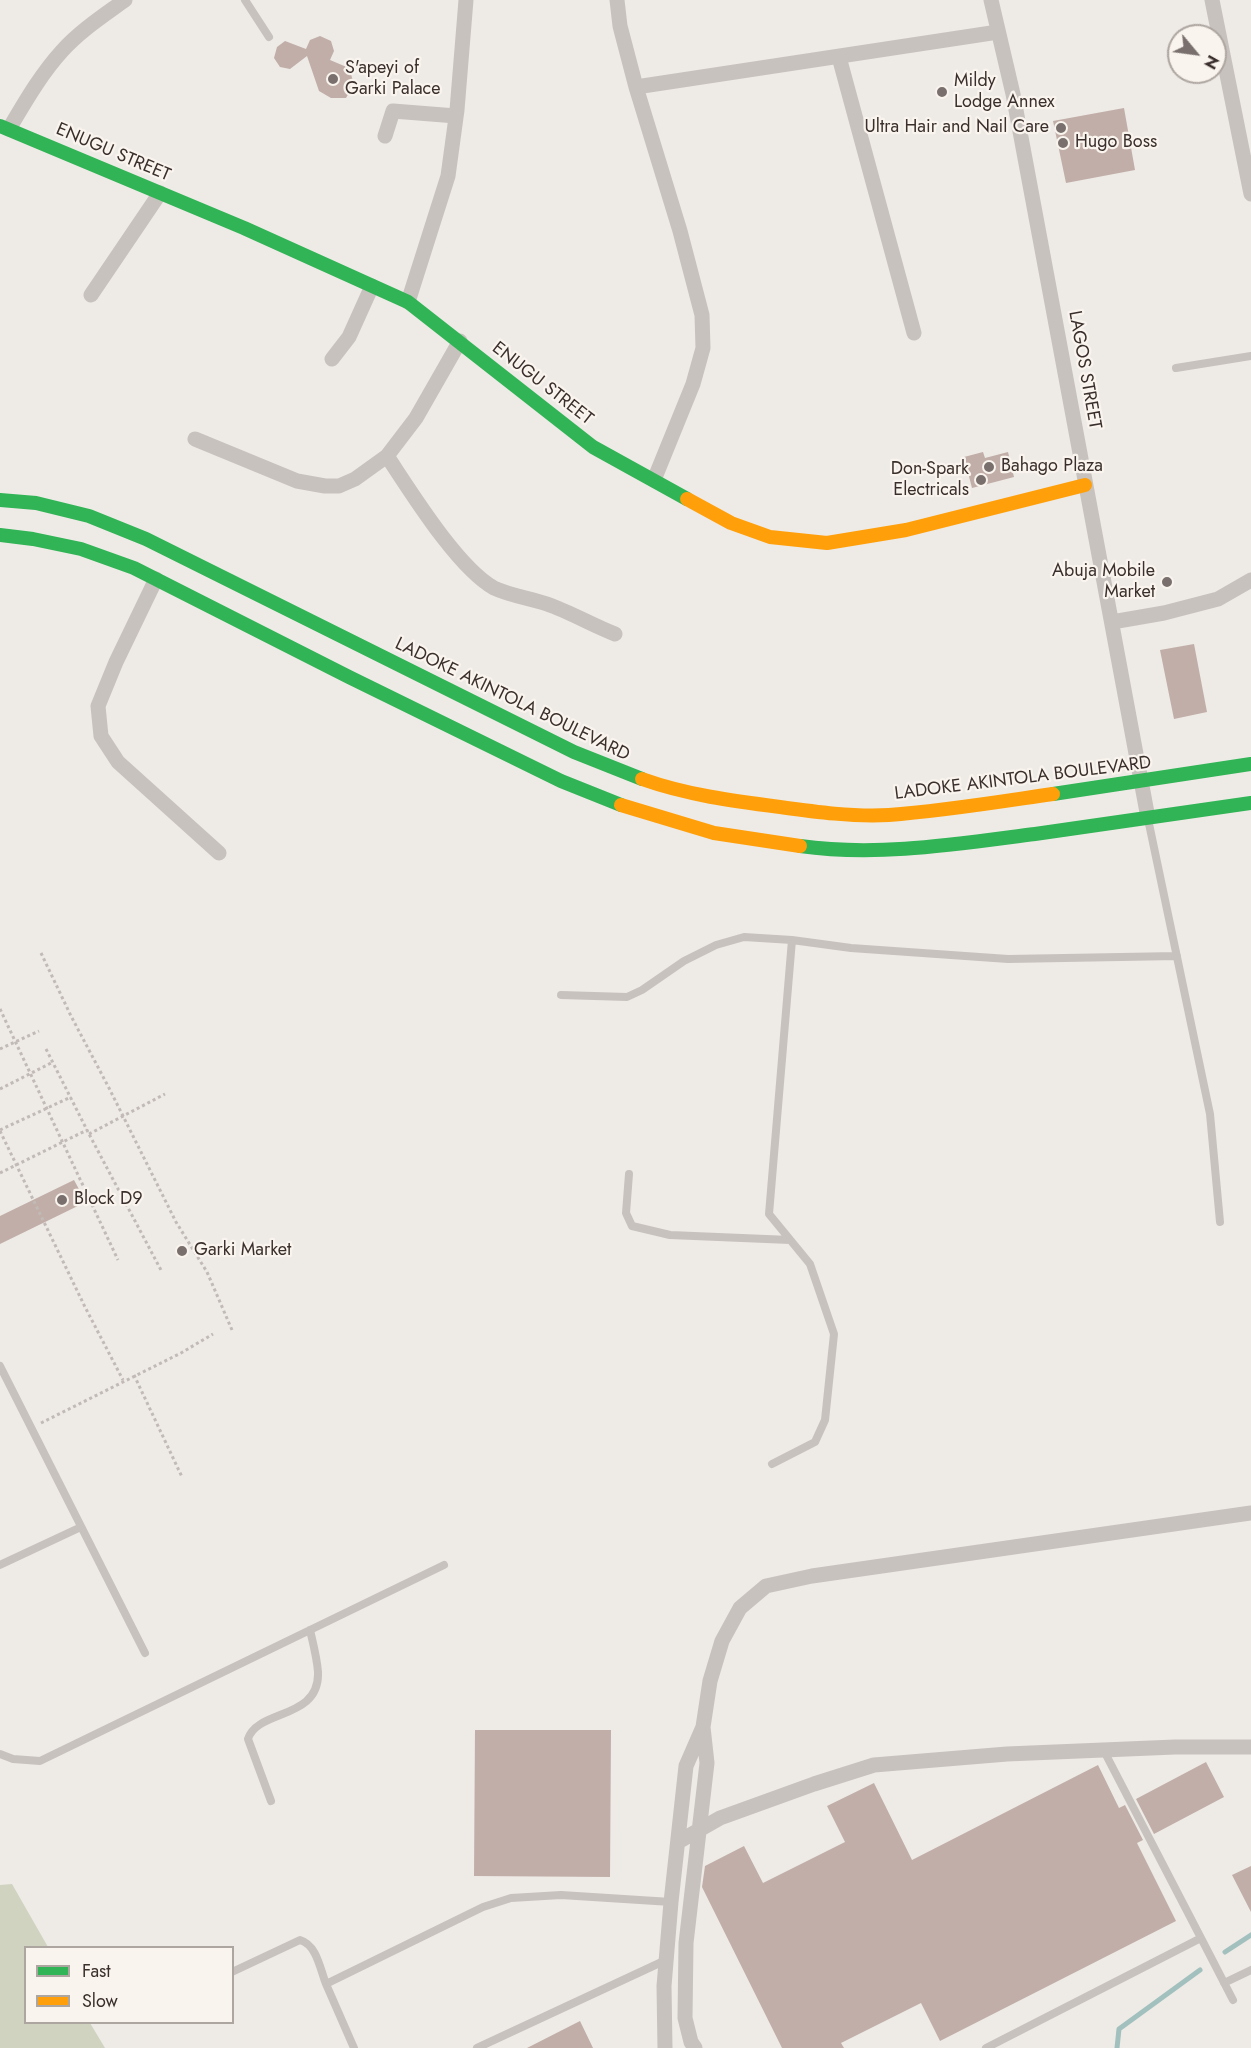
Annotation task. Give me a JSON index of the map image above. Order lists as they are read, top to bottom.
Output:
{
  "streets": {
    "street": ["ENUGU STREET", "LAGOS STREET", "LADOKE AKINTOLA BOULEVARD"]
  },
  "crossings": [
    ["ENUGU STREET", "LAGOS STREET"],
    ["LAGOS STREET", "LADOKE AKINTOLA BOULEVARD"]
  ],
  "places": [
    "S'apeyi of Garki Palace",
    "Mildy Lodge Annex",
    "Ultra Hair and Nail Care",
    "Hugo Boss",
    "Bahago Plaza",
    "Don-Spark Electricals",
    "Abuja Mobile Market",
    "Block D9",
    "Garki Market"
  ],
  "legend": ["Fast", "Slow"],
  "north": "bottom right"
}
